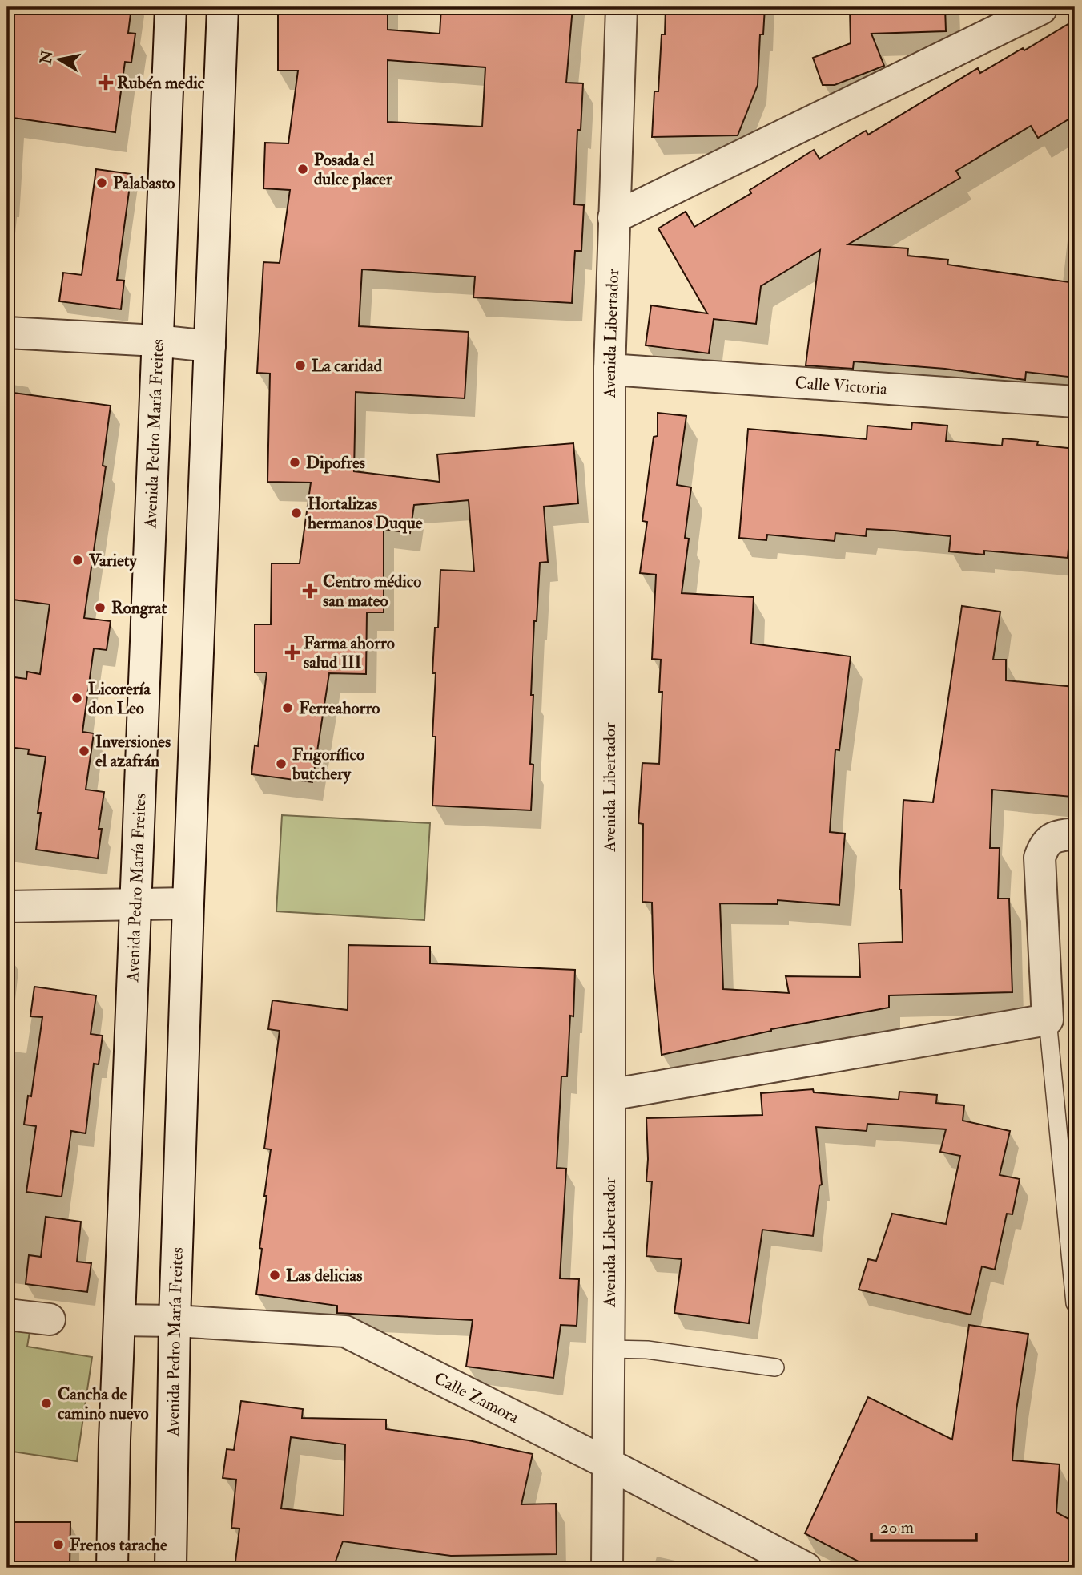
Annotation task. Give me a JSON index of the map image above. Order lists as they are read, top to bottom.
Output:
{
  "streets": {
    "street": [
      "Avenida Libertador",
      "Calle Victoria",
      "Avenida Pedro María Freites",
      "Calle Zamora"
    ]
  },
  "crossings": [
    ["Avenida Libertador", "Calle Victoria"],
    ["Avenida Libertador", "Calle Zamora"],
    ["Avenida Pedro María Freites", "Calle Zamora"]
  ],
  "places": {
    "health": ["Rubén medic", "Centro médico san mateo", "Farma ahorro salud III"],
    "other": [
      "Posada el dulce placer",
      "Palabasto",
      "La caridad",
      "Dipofres",
      "Hortalizas hermanos Duque",
      "Variety",
      "Rongrat",
      "Licorería don Leo",
      "Ferreahorro",
      "Inversiones el azafrán",
      "Frigorífico butchery",
      "Las delicias",
      "Cancha de camino nuevo",
      "Frenos tarache"
    ]
  },
  "scale_bar": "20 m",
  "north": "left"
}
